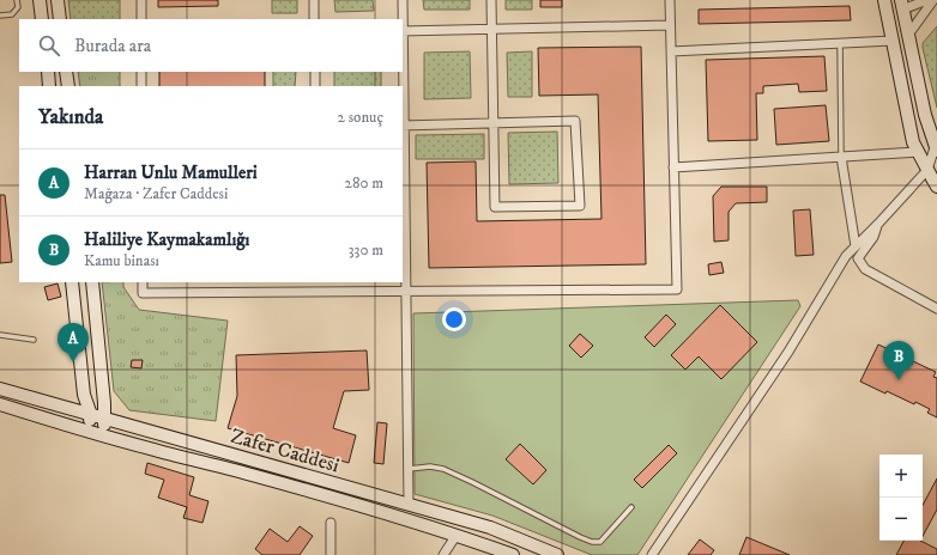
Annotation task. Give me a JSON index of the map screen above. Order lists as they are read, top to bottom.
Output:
{
  "streets": {
    "main road": ["Zafer Caddesi"]
  },
  "page": {
    "search": "Burada ara",
    "heading": ["Yakında", "2 sonuç"],
    "list": [
      {
        "mark": "A",
        "name": "Harran Unlu Mamulleri",
        "note": "Mağaza · Zafer Caddesi",
        "value": "280 m"
      },
      {
        "mark": "B",
        "name": "Haliliye Kaymakamlığı",
        "note": "Kamu binası",
        "value": "330 m"
      }
    ],
    "pins": ["A", "B"],
    "map_buttons": ["+", "−"]
  }
}
